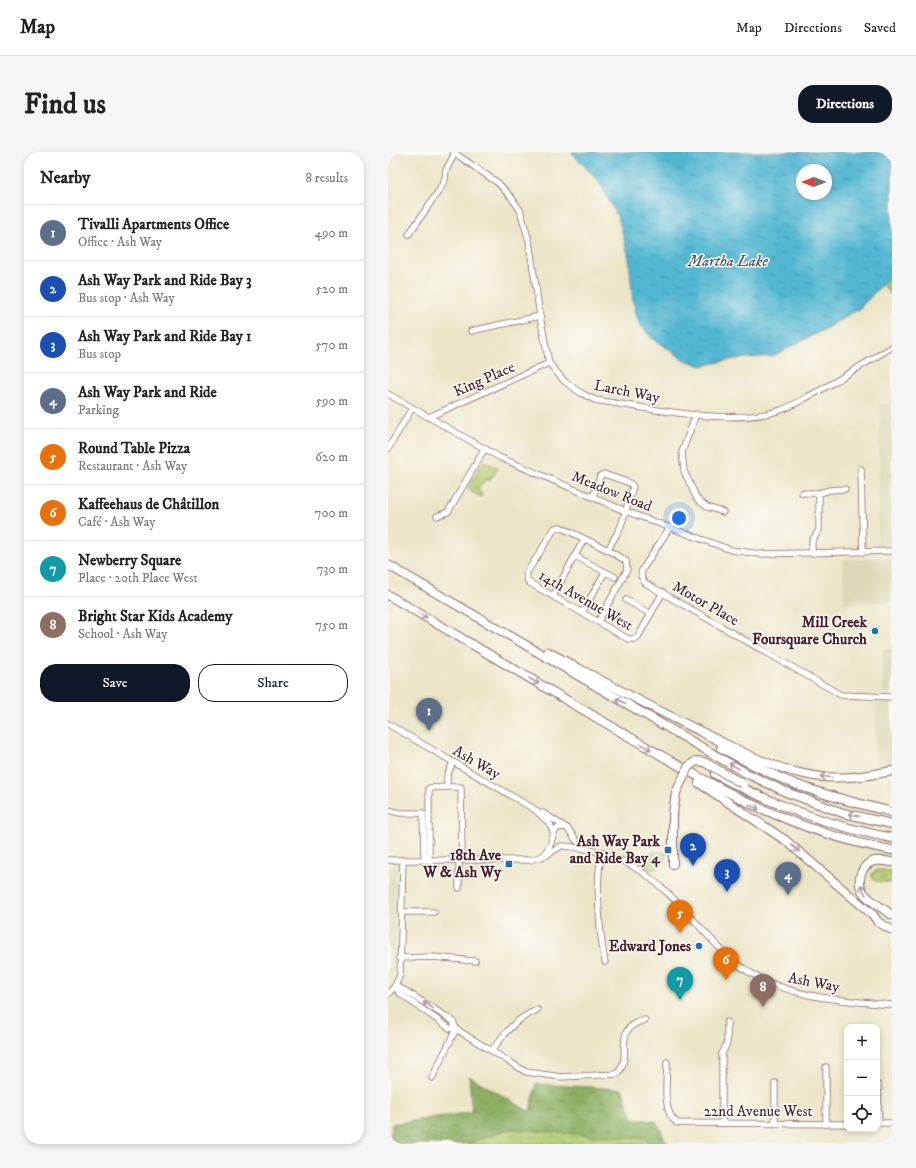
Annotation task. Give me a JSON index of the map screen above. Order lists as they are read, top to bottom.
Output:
{
  "streets": {
    "street": [
      "King Place",
      "Larch Way",
      "Meadow Road",
      "14th Avenue West",
      "Motor Place",
      "Ash Way",
      "22nd Avenue West"
    ]
  },
  "crossings": [
    ["King Place", "Larch Way"],
    ["King Place", "Meadow Road"],
    ["Meadow Road", "Motor Place"]
  ],
  "water": ["Martha Lake"],
  "places": {
    "other": ["Mill Creek Foursquare Church", "Edward Jones"],
    "transit": ["Ash Way Park and Ride Bay 4", "18th Ave W & Ash Wy"]
  },
  "north": "left",
  "page": {
    "header": "Map",
    "nav": ["Map", "Directions", "Saved"],
    "buttons": [
      "Directions",
      ["Save", "Share"]
    ],
    "title": "Find us",
    "heading": ["Nearby", "8 results"],
    "list": [
      {
        "mark": "1",
        "name": "Tivalli Apartments Office",
        "note": "Office · Ash Way",
        "value": "490 m"
      },
      {
        "mark": "2",
        "name": "Ash Way Park and Ride Bay 3",
        "note": "Bus stop · Ash Way",
        "value": "520 m"
      },
      {
        "mark": "3",
        "name": "Ash Way Park and Ride Bay 1",
        "note": "Bus stop",
        "value": "570 m"
      },
      {
        "mark": "4",
        "name": "Ash Way Park and Ride",
        "note": "Parking",
        "value": "590 m"
      },
      {
        "mark": "5",
        "name": "Round Table Pizza",
        "note": "Restaurant · Ash Way",
        "value": "620 m"
      },
      {
        "mark": "6",
        "name": "Kaffeehaus de Châtillon",
        "note": "Café · Ash Way",
        "value": "700 m"
      },
      {
        "mark": "7",
        "name": "Newberry Square",
        "note": "Place · 20th Place West",
        "value": "730 m"
      },
      {
        "mark": "8",
        "name": "Bright Star Kids Academy",
        "note": "School · Ash Way",
        "value": "750 m"
      }
    ],
    "pins": [
      "1",
      "2",
      "3",
      "4",
      "5",
      "6",
      "7",
      "8"
    ],
    "map_buttons": ["+", "−"]
  }
}
